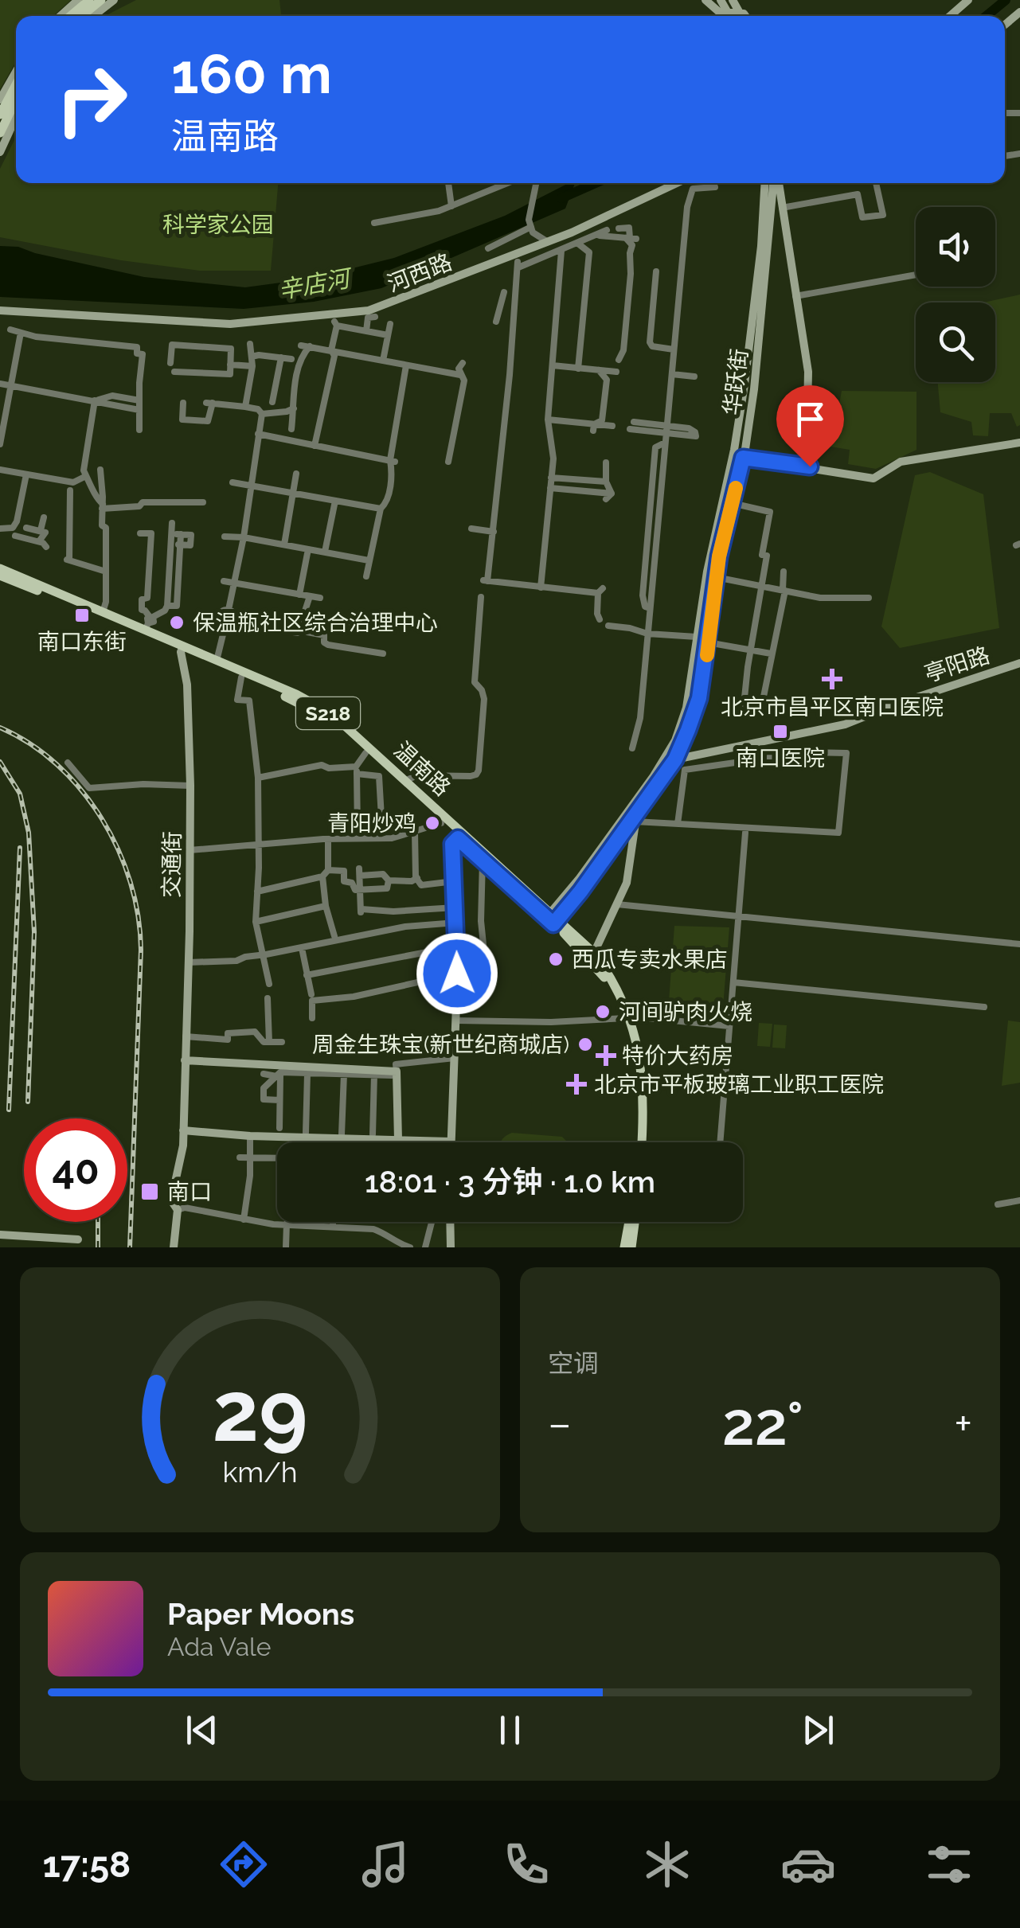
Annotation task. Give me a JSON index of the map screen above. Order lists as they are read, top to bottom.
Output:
{
  "streets": {
    "main road": ["S218", "温南路"],
    "street": [
      "河西路",
      "华跃街",
      "亭阳路",
      "交通街"
    ]
  },
  "crossings": [
    ["华跃街", "亭阳路"],
    ["华跃街", "温南路"],
    ["温南路", "交通街"]
  ],
  "water": ["辛店河"],
  "parks": ["科学家公园"],
  "places": {
    "transit": ["南口东街", "南口医院", "南口"],
    "other": [
      "保温瓶社区综合治理中心",
      "青阳炒鸡",
      "西瓜专卖水果店",
      "河间驴肉火烧",
      "周金生珠宝(新世纪商城店)"
    ],
    "health": ["北京市昌平区南口医院", "特价大药房", "北京市平板玻璃工业职工医院"]
  },
  "page": {
    "turn": ["160 m", "温南路"],
    "limit": "40",
    "trip": "18:01 · 3 分钟 · 1.0 km",
    "tile": "空调",
    "heat": ["−", "22°", "+"],
    "song": ["Paper Moons", "Ada Vale"],
    "tabs": "17:58",
    "gauge": ["29", "km/h"]
  }
}
